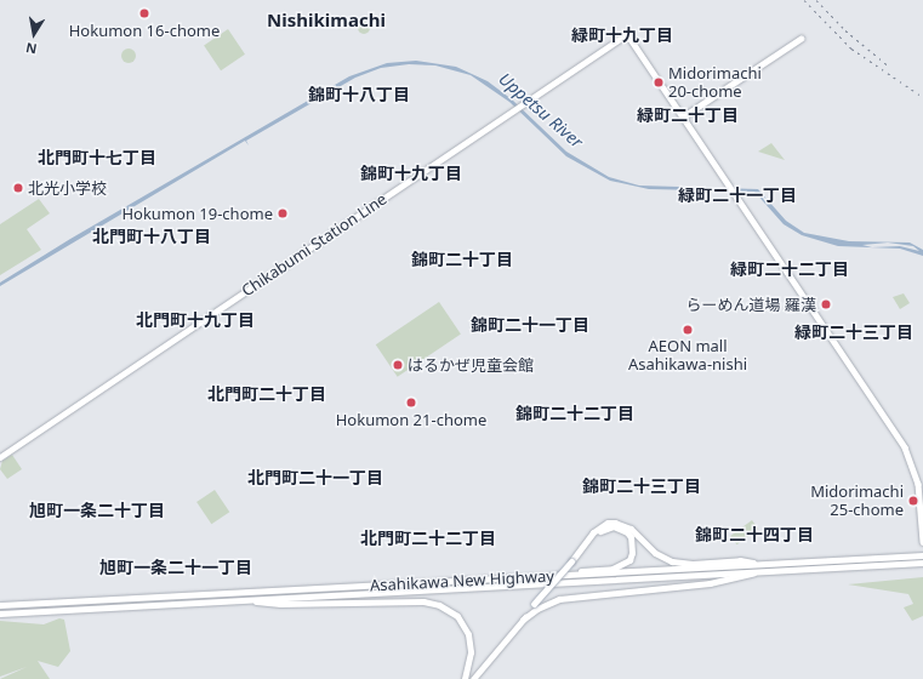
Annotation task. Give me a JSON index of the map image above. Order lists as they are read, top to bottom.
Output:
{
  "streets": {
    "main road": ["Chikabumi Station Line", "Asahikawa New Highway"]
  },
  "districts": [
    "Nishikimachi",
    "緑町十九丁目",
    "錦町十八丁目",
    "緑町二十丁目",
    "北門町十七丁目",
    "錦町十九丁目",
    "緑町二十一丁目",
    "北門町十八丁目",
    "錦町二十丁目",
    "緑町二十二丁目",
    "北門町十九丁目",
    "錦町二十一丁目",
    "緑町二十三丁目",
    "北門町二十丁目",
    "錦町二十二丁目",
    "北門町二十一丁目",
    "錦町二十三丁目",
    "旭町一条二十丁目",
    "錦町二十四丁目",
    "北門町二十二丁目",
    "旭町一条二十一丁目"
  ],
  "water": ["Uppetsu River"],
  "places": [
    "Hokumon 16-chome",
    "Midorimachi 20-chome",
    "北光小学校",
    "Hokumon 19-chome",
    "らーめん道場 羅漢",
    "AEON mall Asahikawa-nishi",
    "はるかぜ児童会館",
    "Hokumon 21-chome",
    "Midorimachi 25-chome"
  ],
  "north": "bottom"
}
